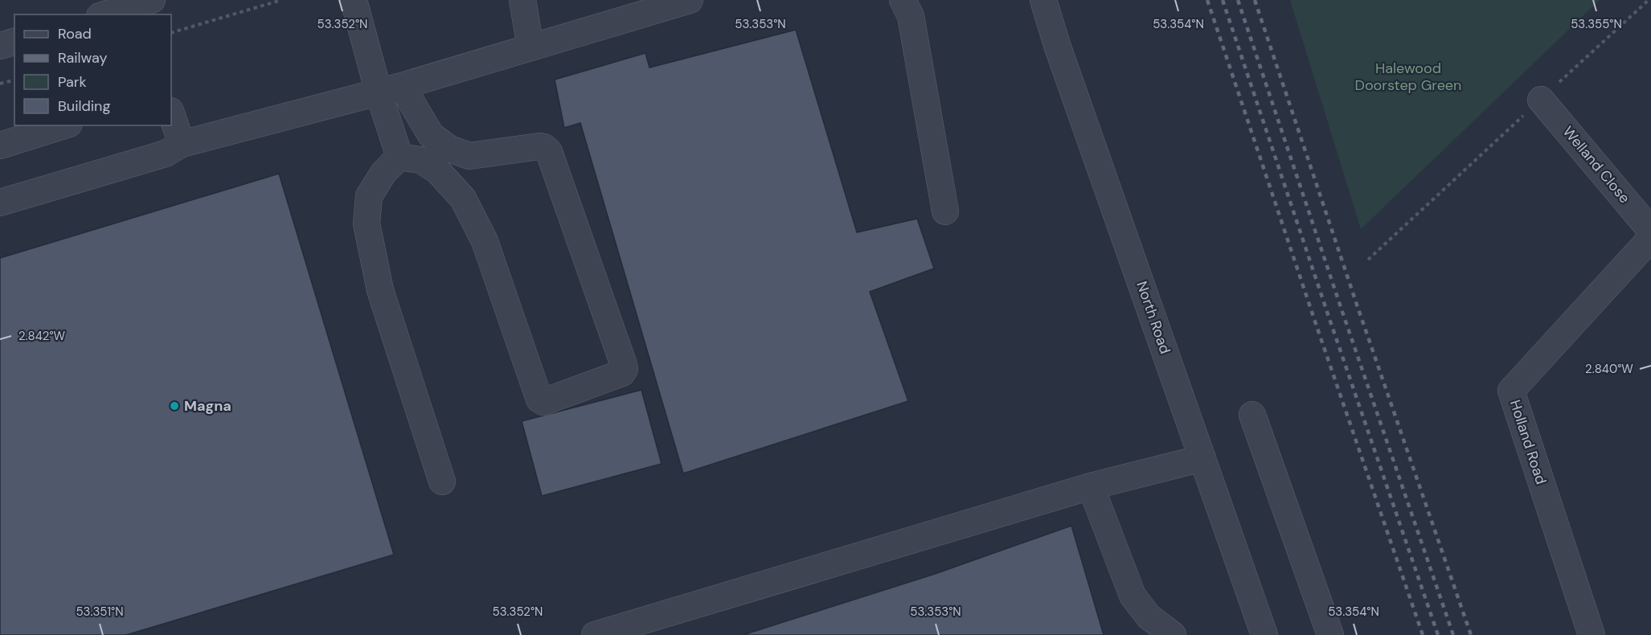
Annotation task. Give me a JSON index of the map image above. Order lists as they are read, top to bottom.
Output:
{
  "streets": {
    "street": ["Welland Close", "North Road", "Holland Road"]
  },
  "parks": ["Halewood Doorstep Green"],
  "places": ["Magna"],
  "legend": [
    "Road",
    "Railway",
    "Park",
    "Building"
  ],
  "coordinates": [
    "53.352°N",
    "53.353°N",
    "53.354°N",
    "53.355°N",
    "2.842°W",
    "2.840°W",
    "53.351°N"
  ]
}
